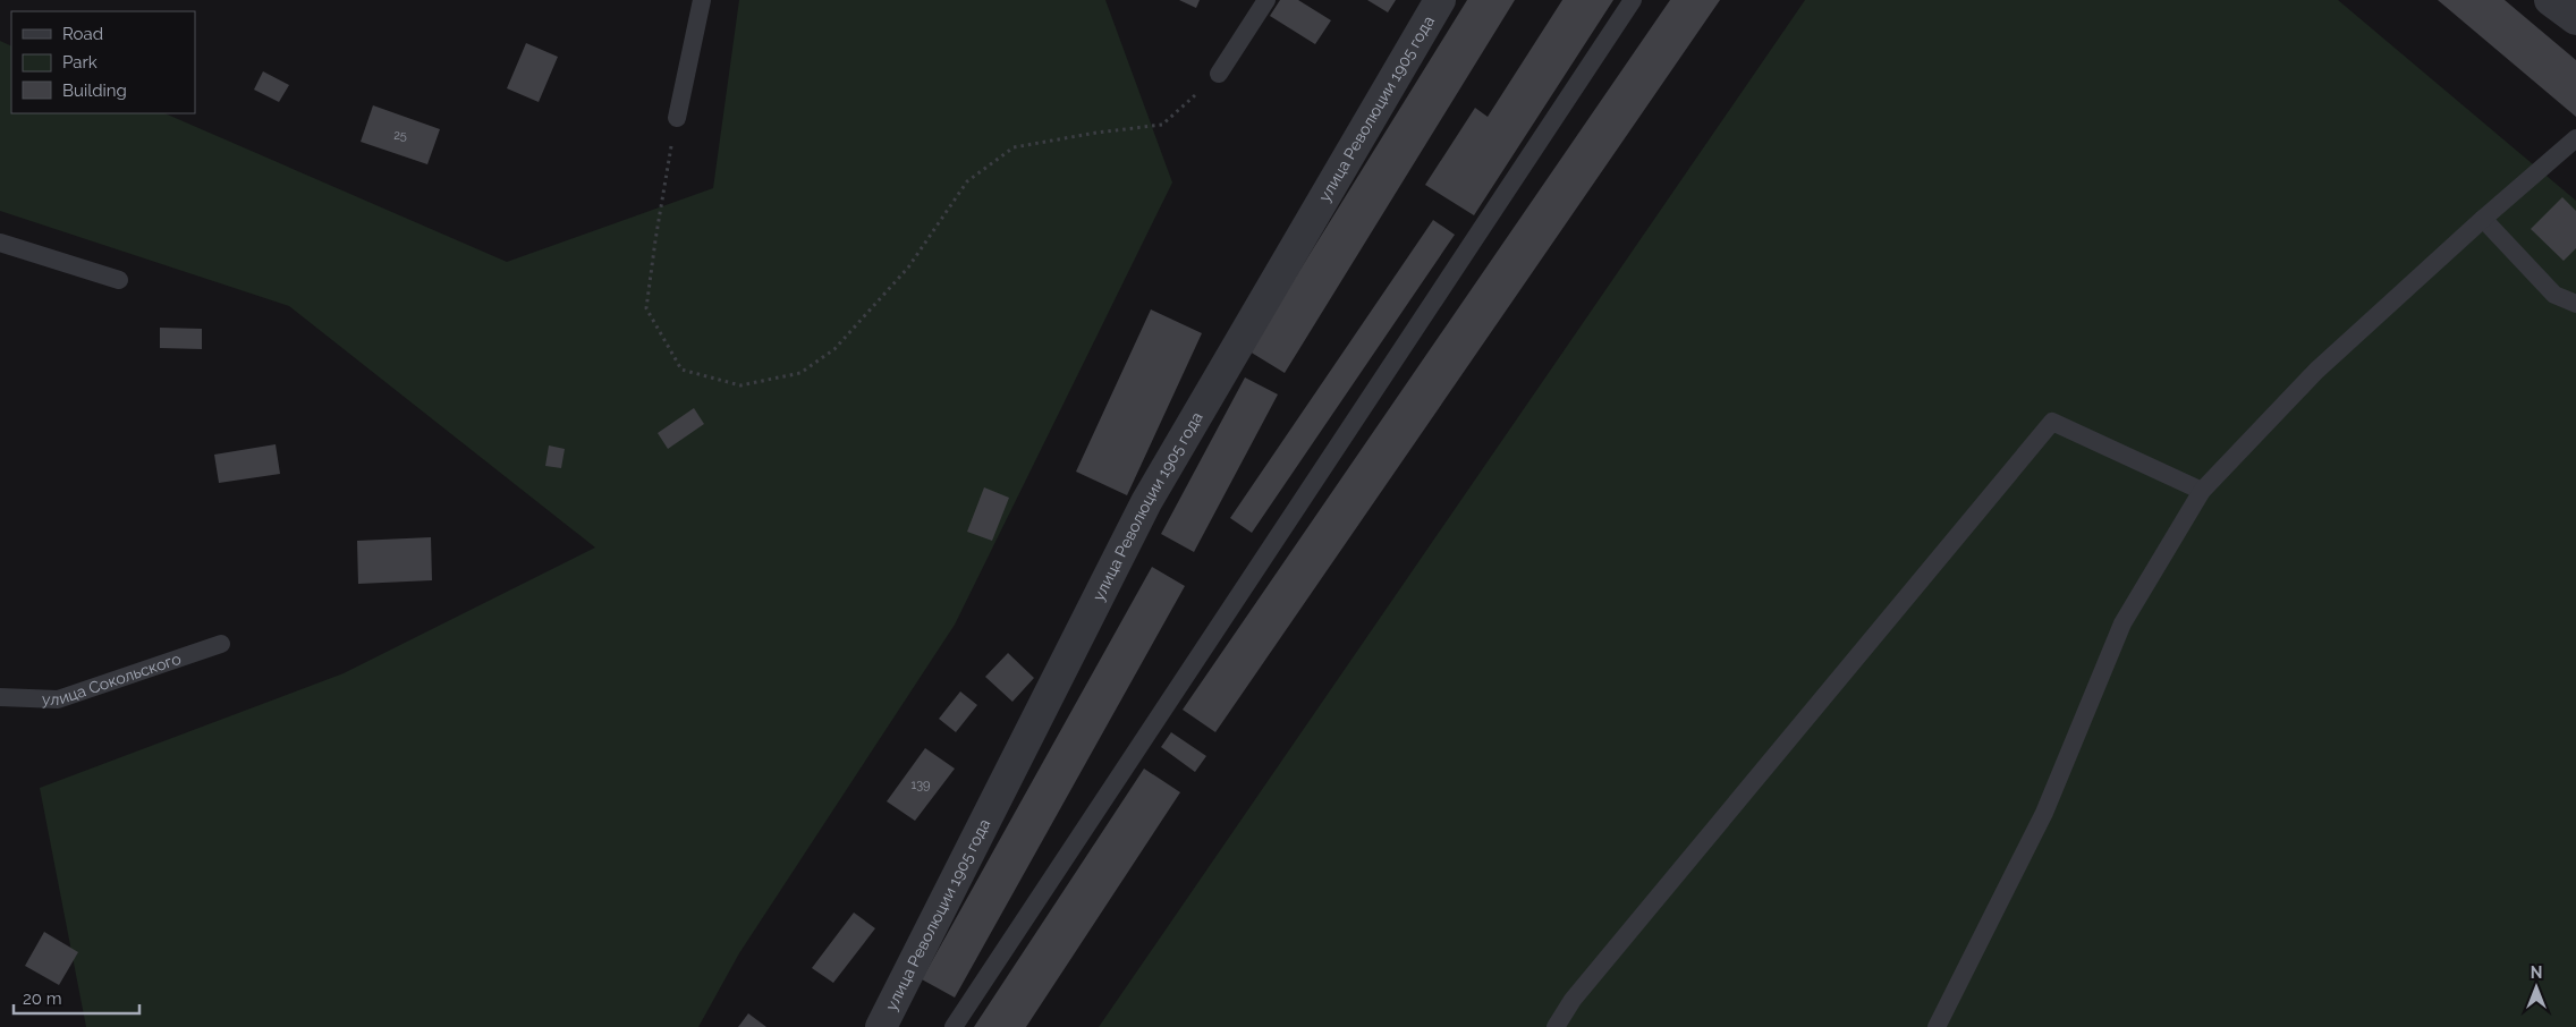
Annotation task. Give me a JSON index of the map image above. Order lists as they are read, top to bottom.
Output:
{
  "streets": {
    "street": ["улица Революции 1905 года"],
    "lane": ["улица Сокольского"]
  },
  "house_numbers": ["25", "139"],
  "legend": ["Road", "Park", "Building"],
  "scale_bar": "20 m",
  "north": "top"
}
